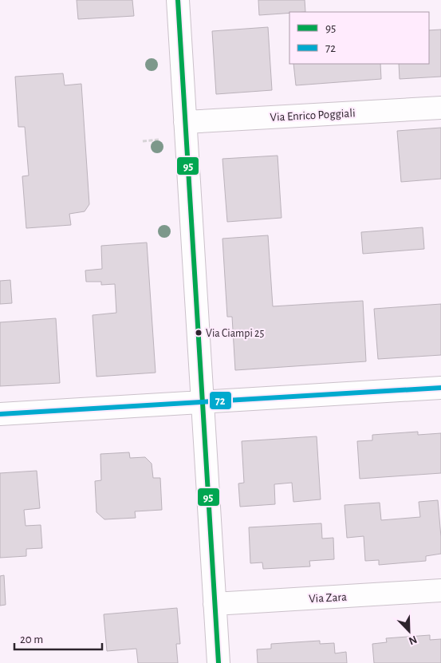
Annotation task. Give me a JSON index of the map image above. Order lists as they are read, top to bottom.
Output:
{
  "streets": {
    "street": ["Via Enrico Poggiali", "Via Zara"]
  },
  "places": ["Via Ciampi 25"],
  "lines": ["transit line 95", "transit line 72"],
  "legend": ["95", "72"],
  "scale_bar": "20 m",
  "north": "bottom right"
}
